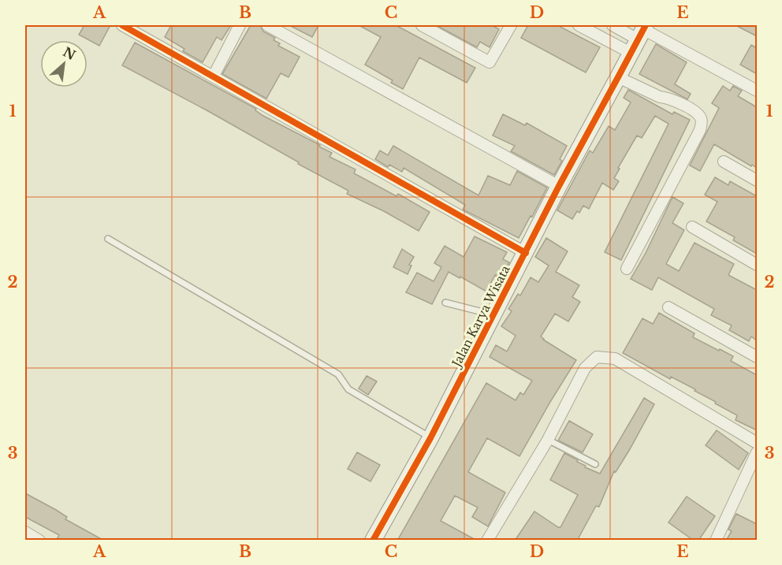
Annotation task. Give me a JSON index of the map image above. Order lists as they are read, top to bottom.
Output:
{
  "streets": {
    "street": ["Jalan Karya Wisata"]
  },
  "north": "top right",
  "grid": {
    "columns": [
      "A",
      "B",
      "C",
      "D",
      "E"
    ],
    "rows": ["1", "2", "3"]
  }
}
